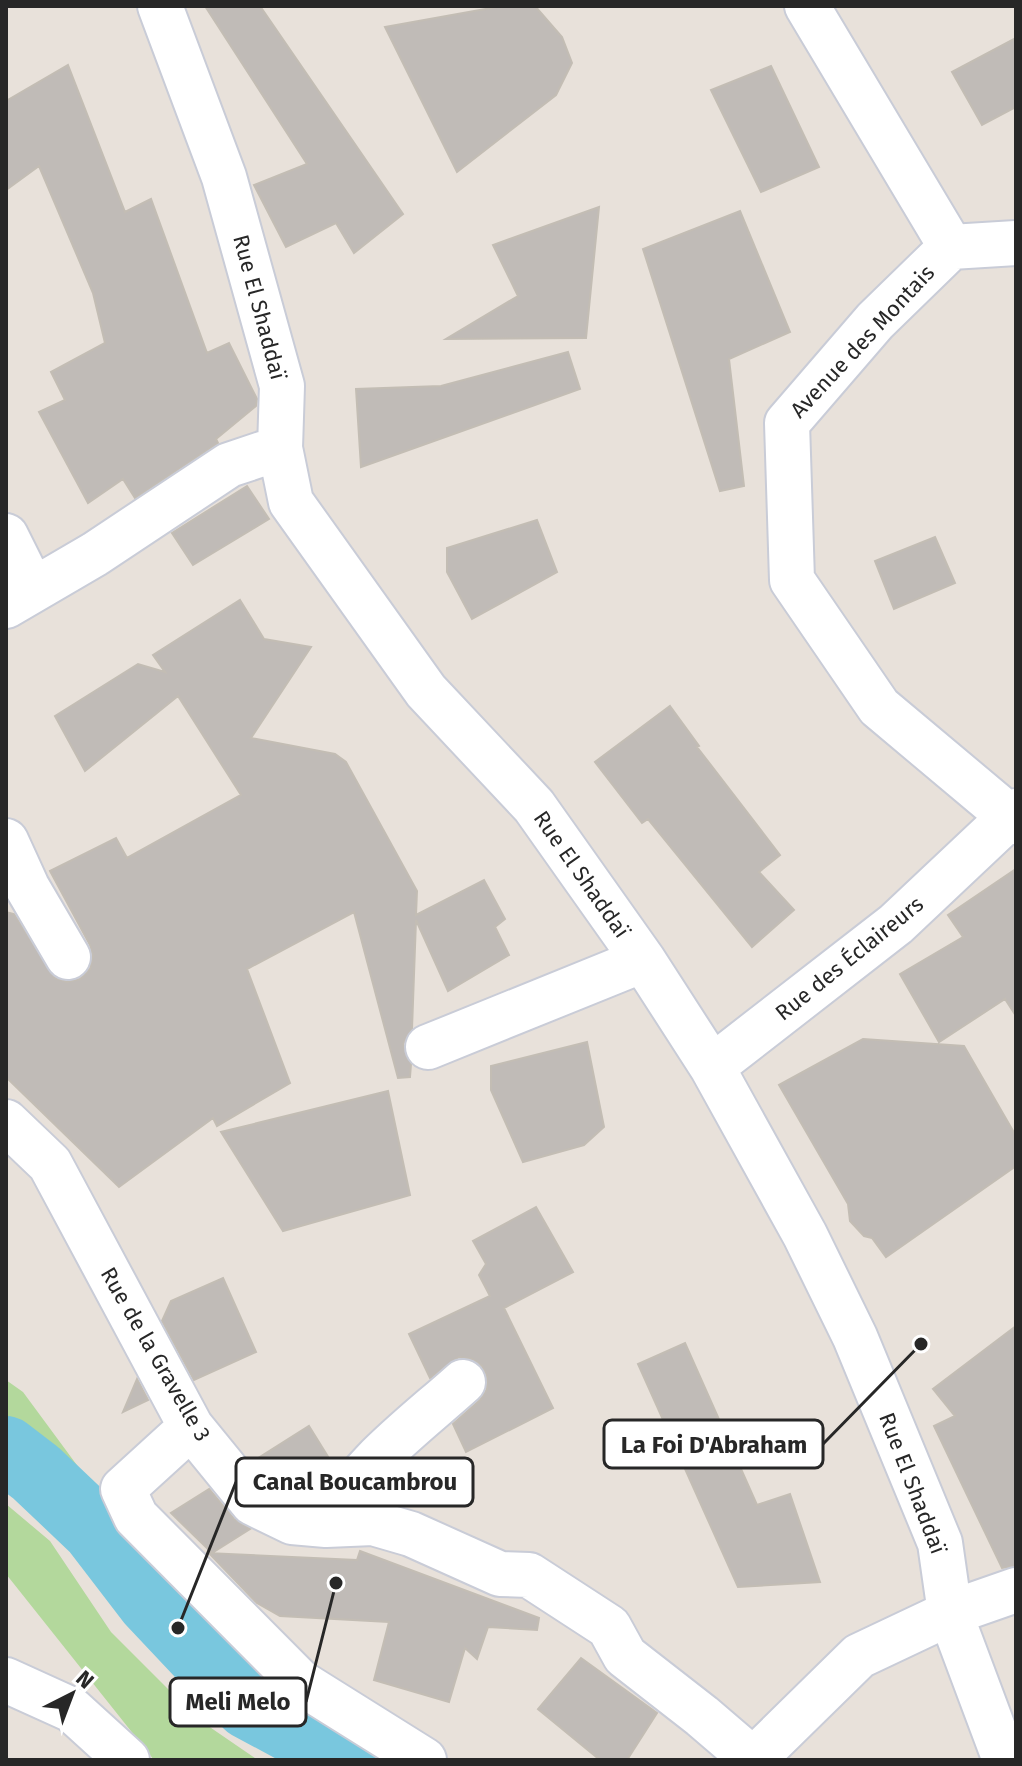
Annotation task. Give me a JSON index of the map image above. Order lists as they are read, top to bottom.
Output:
{
  "streets": {
    "street": [
      "Rue El Shaddaï",
      "Avenue des Montais",
      "Rue des Éclaireurs",
      "Rue de la Gravelle 3"
    ]
  },
  "crossings": [
    ["Rue El Shaddaï", "Rue des Éclaireurs"],
    ["Avenue des Montais", "Rue des Éclaireurs"]
  ],
  "places": ["La Foi D'Abraham", "Meli Melo", "Canal Boucambrou"],
  "north": "top right"
}
